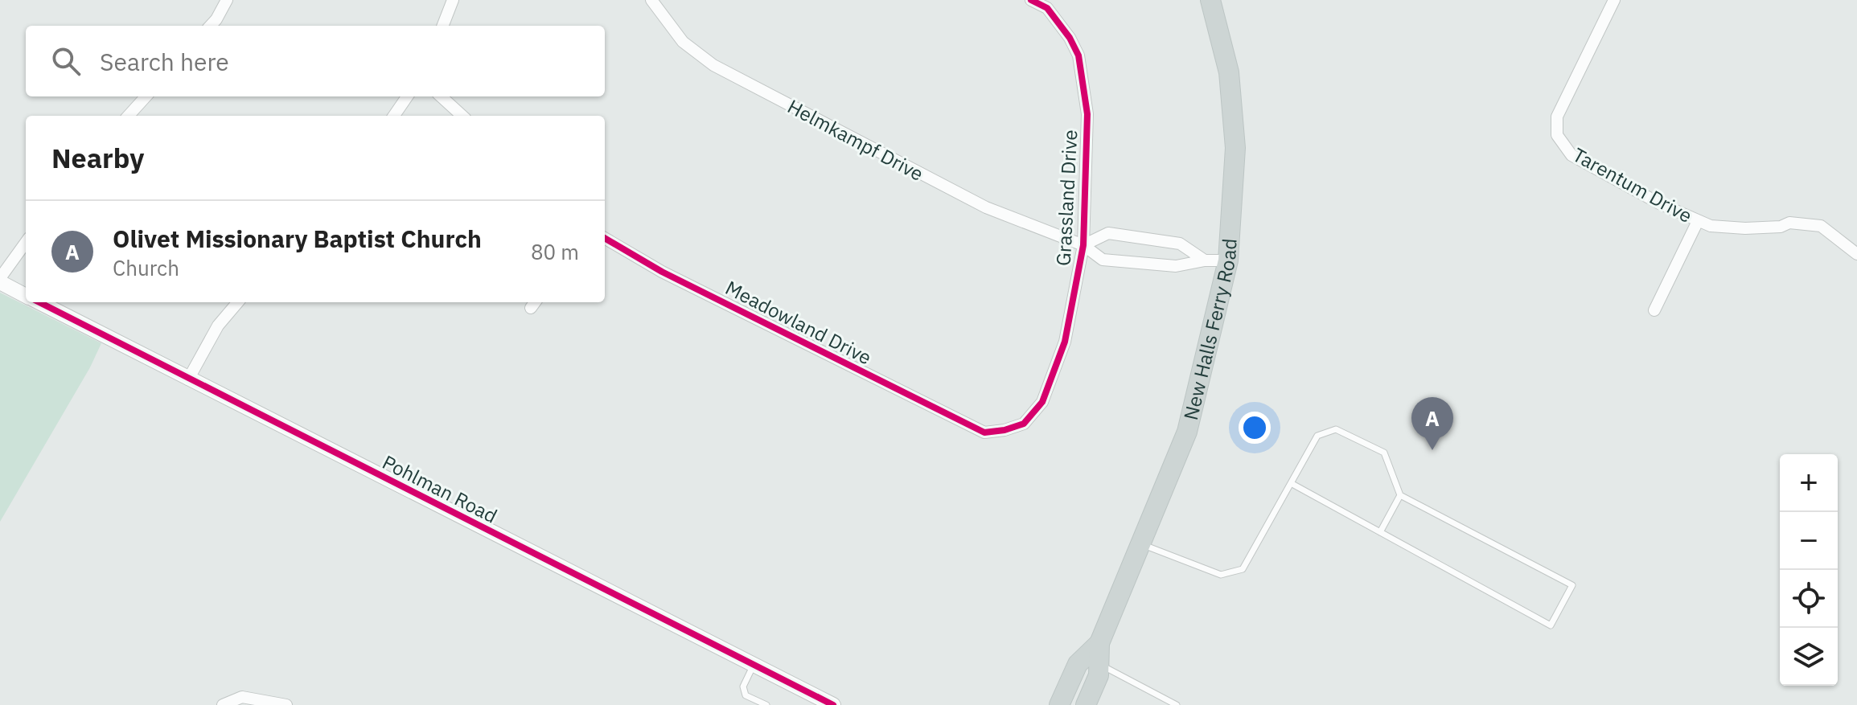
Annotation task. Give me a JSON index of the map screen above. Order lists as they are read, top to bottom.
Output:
{
  "streets": {
    "main road": ["New Halls Ferry Road"],
    "street": [
      "Helmkampf Drive",
      "Tarentum Drive",
      "Grassland Drive",
      "Meadowland Drive",
      "Pohlman Road"
    ]
  },
  "crossings": [
    ["Helmkampf Drive", "Grassland Drive"],
    ["Helmkampf Drive", "New Halls Ferry Road"],
    ["Grassland Drive", "Meadowland Drive"]
  ],
  "page": {
    "search": "Search here",
    "heading": "Nearby",
    "list": [
      {
        "mark": "A",
        "name": "Olivet Missionary Baptist Church",
        "note": "Church",
        "value": "80 m"
      }
    ],
    "pins": "A",
    "map_buttons": ["+", "−"]
  }
}
